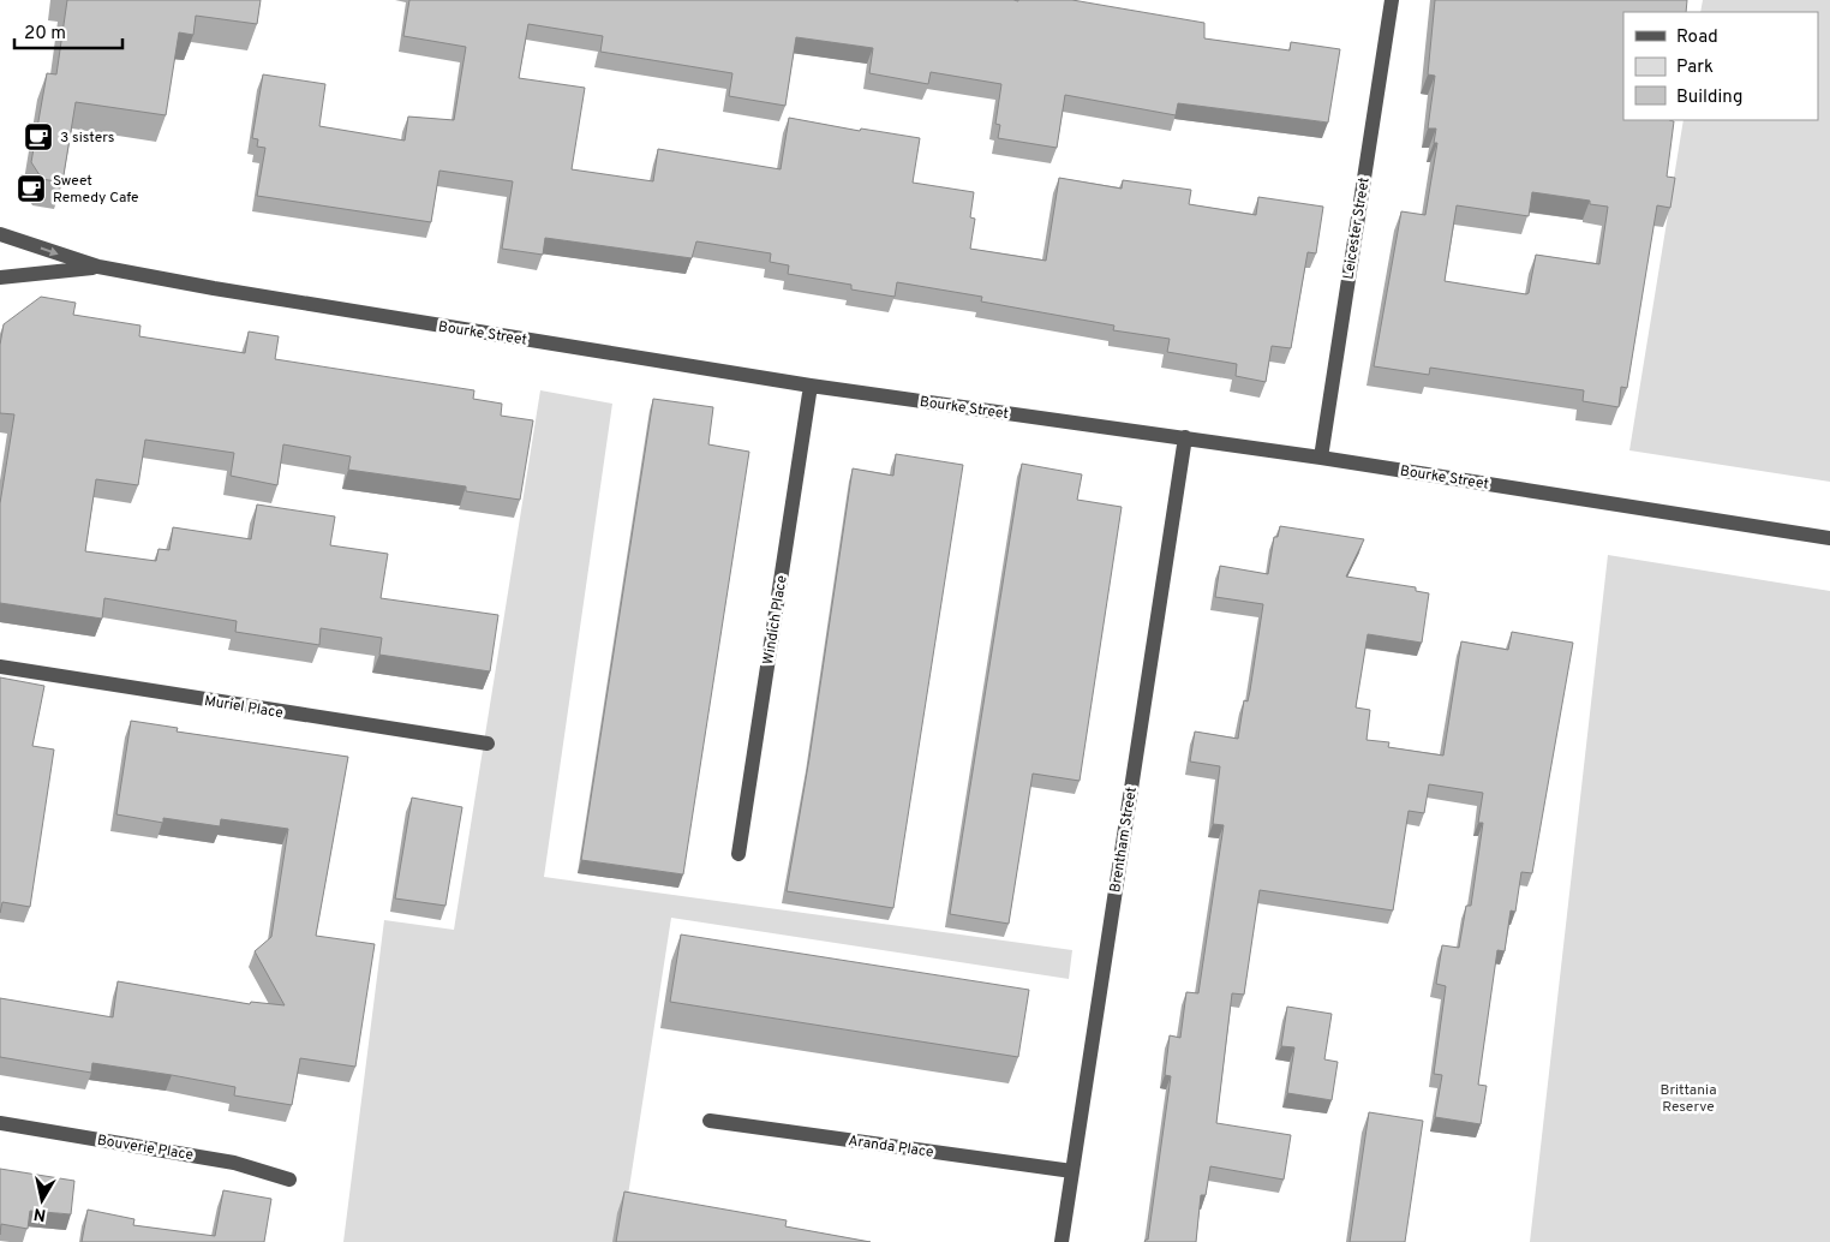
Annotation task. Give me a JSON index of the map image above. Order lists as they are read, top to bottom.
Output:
{
  "streets": {
    "street": [
      "Leicester Street",
      "Bourke Street",
      "Windich Place",
      "Muriel Place",
      "Brentham Street",
      "Aranda Place",
      "Bouverie Place"
    ]
  },
  "crossings": [
    ["Leicester Street", "Bourke Street"],
    ["Bourke Street", "Windich Place"],
    ["Bourke Street", "Brentham Street"],
    ["Brentham Street", "Aranda Place"]
  ],
  "parks": ["Brittania Reserve"],
  "places": {
    "cafe": ["3 sisters", "Sweet Remedy Cafe"]
  },
  "legend": ["Road", "Park", "Building"],
  "scale_bar": "20 m",
  "north": "bottom"
}
